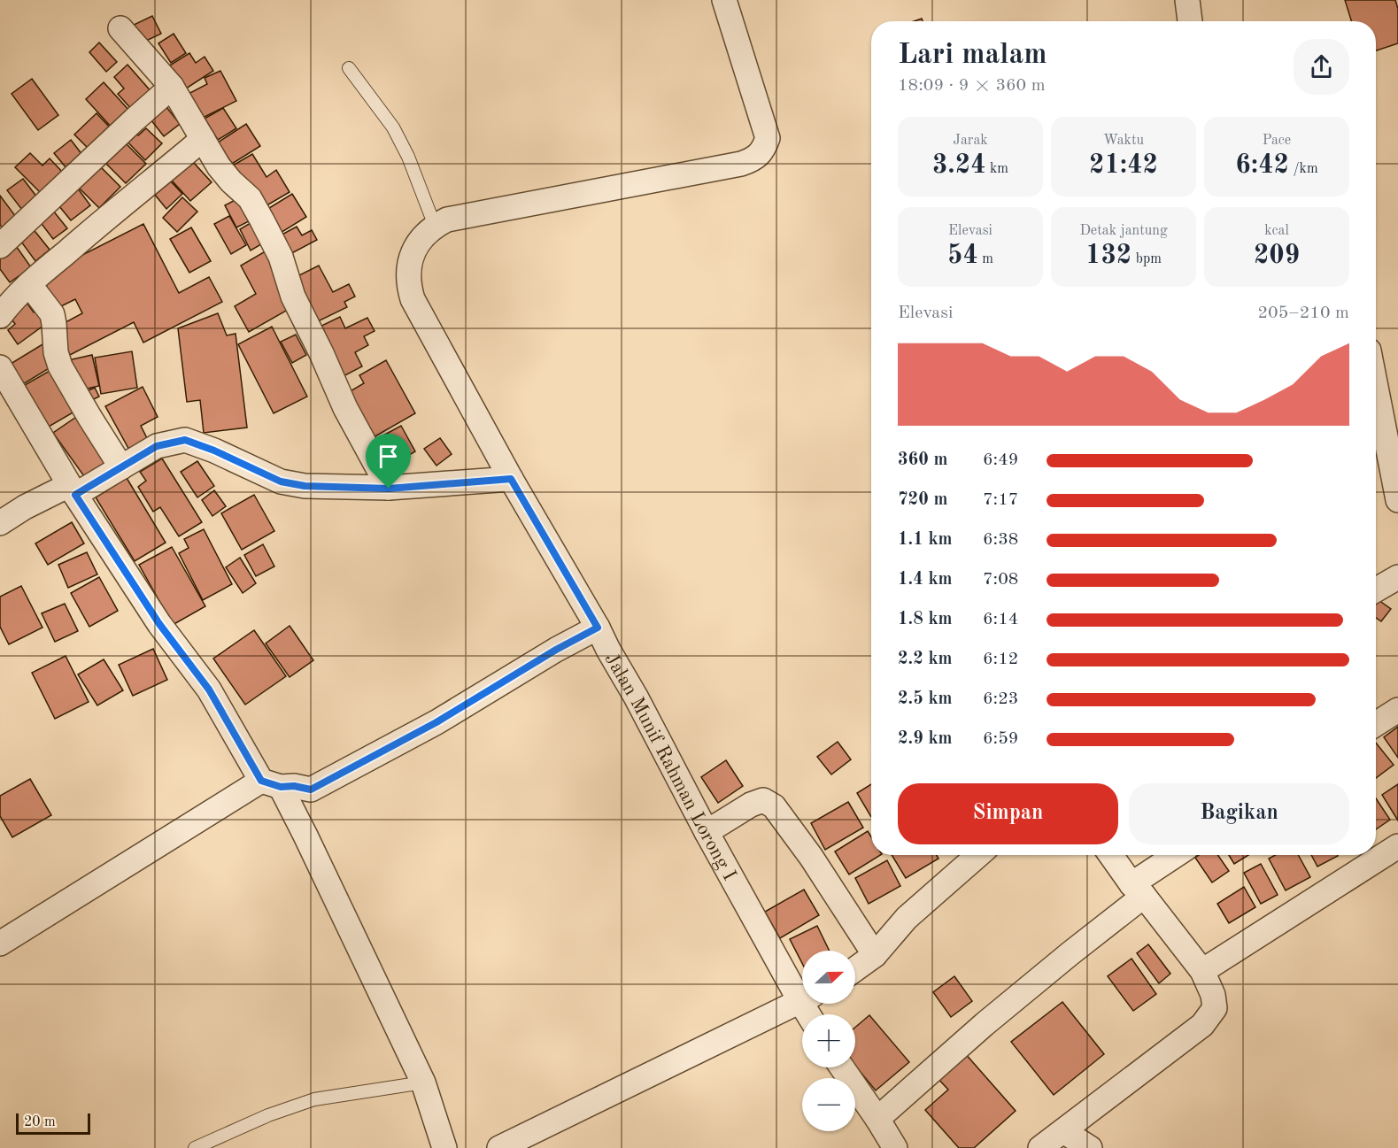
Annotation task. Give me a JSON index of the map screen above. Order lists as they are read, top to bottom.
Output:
{
  "streets": {
    "street": ["Jalan Munif Rahman Lorong I"]
  },
  "scale_bar": "20 m",
  "north": "right",
  "page": {
    "heading": ["Lari malam", "18:09 · 9 × 360 m"],
    "stats": [
      ["Jarak", "3.24 km"],
      ["Waktu", "21:42"],
      ["Pace", "6:42 /km"],
      ["Elevasi", "54 m"],
      ["Detak jantung", "132 bpm"],
      ["kcal", "209"]
    ],
    "chart": ["Elevasi", "205–210 m"],
    "list": [
      {
        "name": "360 m",
        "note": "6:49"
      },
      {
        "name": "720 m",
        "note": "7:17"
      },
      {
        "name": "1.1 km",
        "note": "6:38"
      },
      {
        "name": "1.4 km",
        "note": "7:08"
      },
      {
        "name": "1.8 km",
        "note": "6:14"
      },
      {
        "name": "2.2 km",
        "note": "6:12"
      },
      {
        "name": "2.5 km",
        "note": "6:23"
      },
      {
        "name": "2.9 km",
        "note": "6:59"
      }
    ],
    "buttons": ["Simpan", "Bagikan"],
    "map_buttons": ["+", "−"],
    "scale": "20 m"
  }
}
